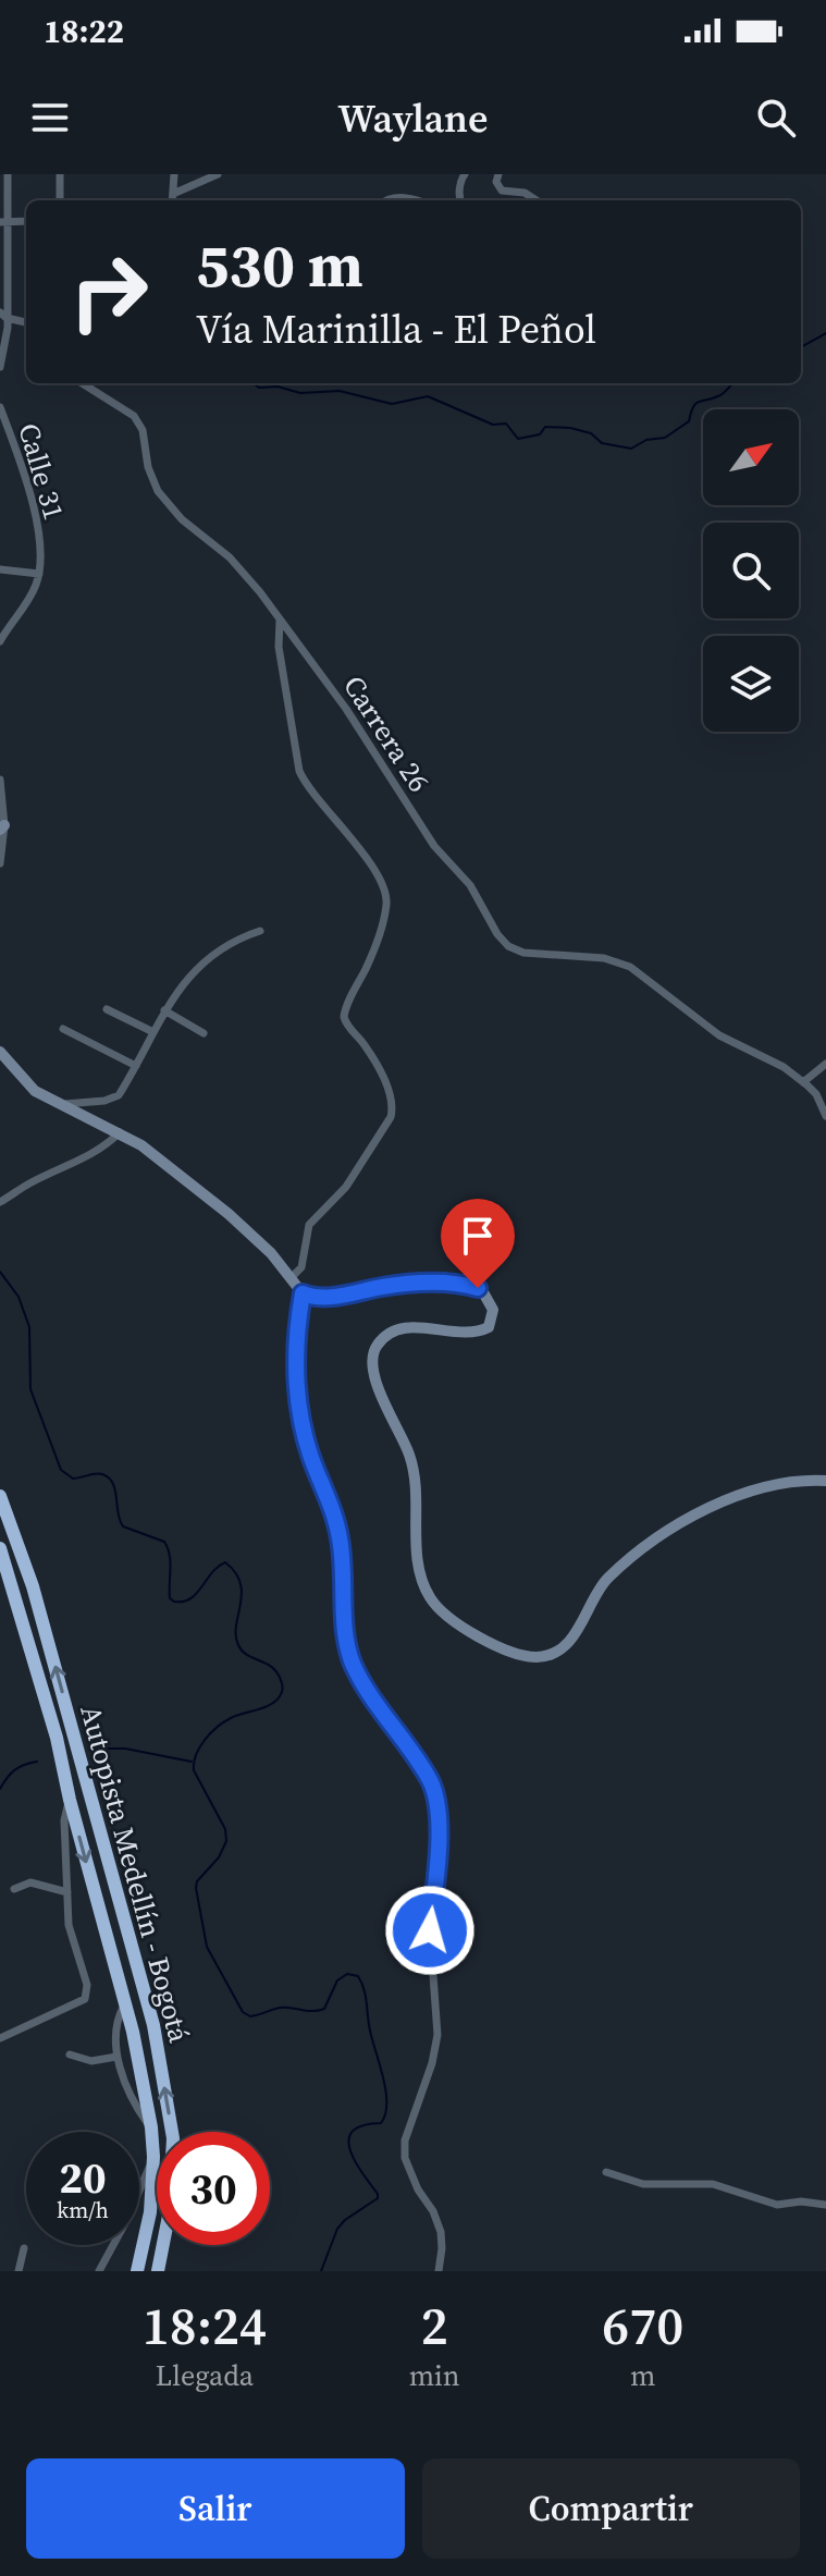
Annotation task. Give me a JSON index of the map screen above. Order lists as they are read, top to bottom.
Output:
{
  "streets": {
    "highway": ["Autopista Medellín - Bogotá"],
    "street": ["Calle 31", "Carrera 26"]
  },
  "north": "top right",
  "page": {
    "status": "18:22",
    "header": "Waylane",
    "turn": ["530 m", "Vía Marinilla - El Peñol"],
    "speed": "20 km/h",
    "limit": "30",
    "eta": [
      "18:24",
      "Llegada",
      "2",
      "min",
      "670",
      "m"
    ],
    "buttons": ["Salir", "Compartir"]
  }
}
